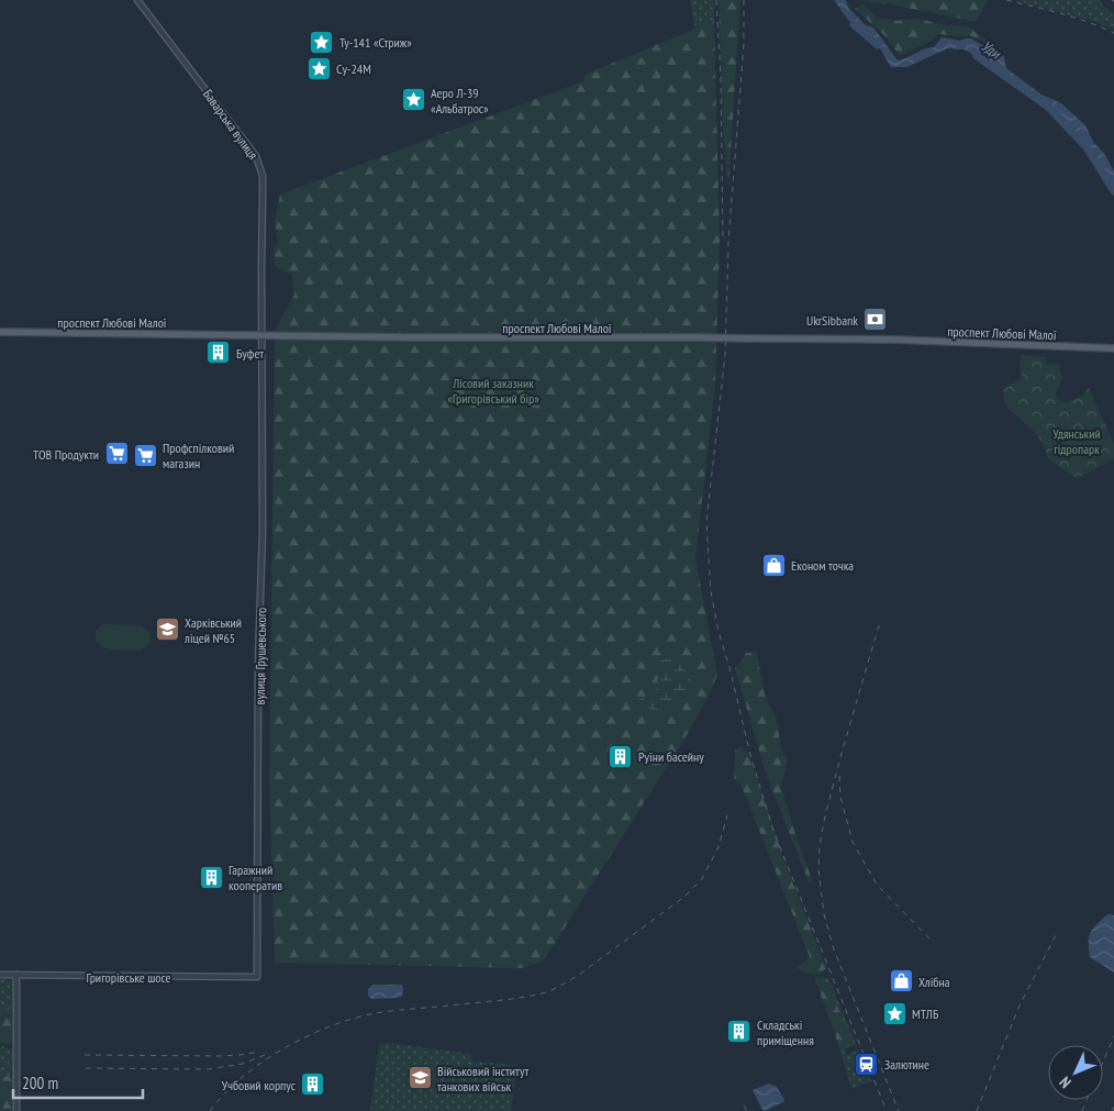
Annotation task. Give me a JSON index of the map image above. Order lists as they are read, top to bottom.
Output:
{
  "streets": {
    "main road": ["проспект Любові Малої"],
    "street": ["Баварська вулиця", "вулиця Грушевського", "Григорівське шосе"]
  },
  "crossings": [
    ["Баварська вулиця", "проспект Любові Малої"],
    ["Баварська вулиця", "вулиця Грушевського"],
    ["проспект Любові Малої", "вулиця Грушевського"],
    ["вулиця Грушевського", "Григорівське шосе"]
  ],
  "water": ["Уди"],
  "parks": ["Лісовий заказник «Григорівський бір»", "Удянський гідропарк"],
  "places": {
    "place": [
      "Ту-141 «Стриж»",
      "Су-24М",
      "Аеро Л-39 «Альбатрос»",
      "МТЛБ"
    ],
    "bank": ["UkrSibbank"],
    "building": [
      "Буфет",
      "Руїни басейну",
      "Гаражний кооператив",
      "Складські приміщення",
      "Учбовий корпус"
    ],
    "supermarket": ["ТОВ Продукти", "Профспілковий магазин"],
    "shop": ["Економ точка", "Хлібна"],
    "school or university": ["Харківський ліцей №65", "Військовий інститут танкових військ"],
    "station": ["Залютине"]
  },
  "scale_bar": "200 m",
  "north": "bottom left"
}
